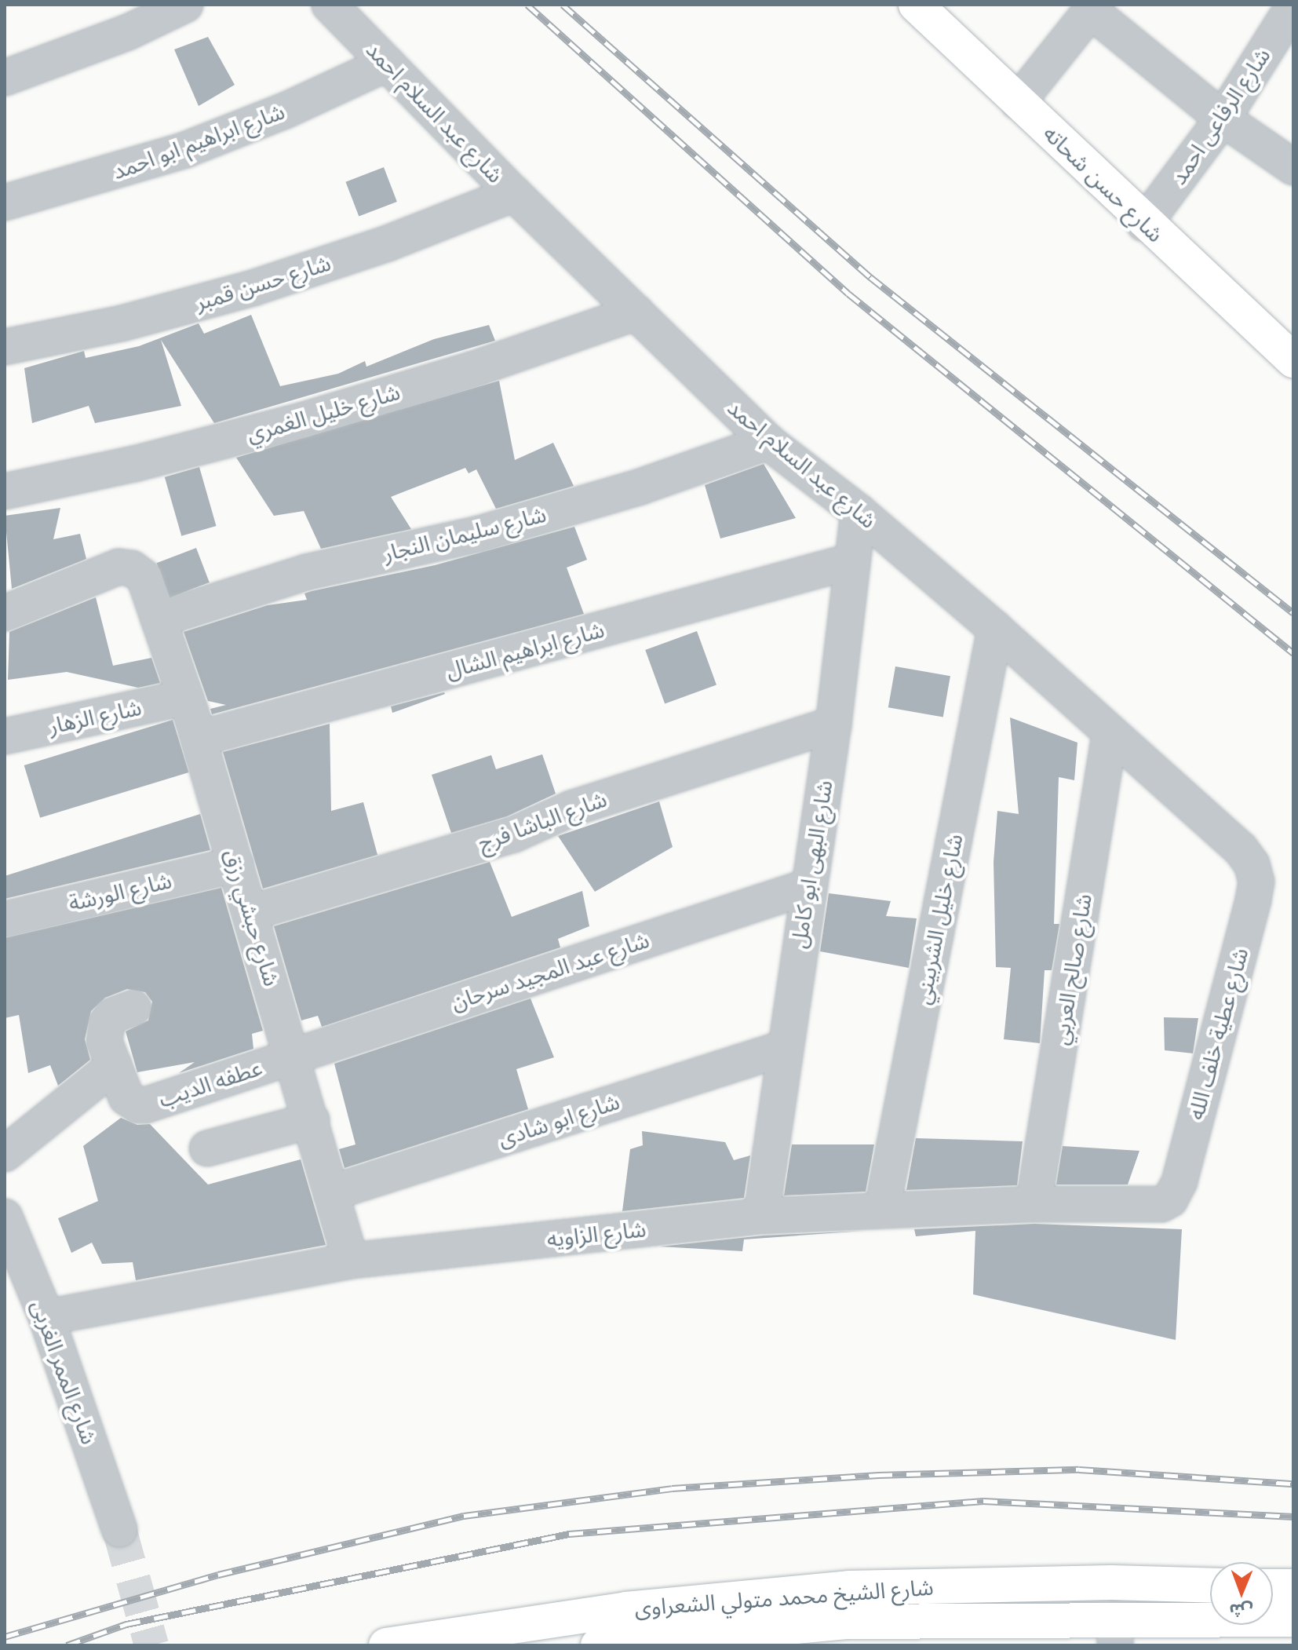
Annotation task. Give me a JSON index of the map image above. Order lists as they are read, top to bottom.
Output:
{
  "streets": {
    "street": [
      "شارع عبد السلام احمد",
      "شارع الرفاعى احمد",
      "شارع ابراهيم ابو احمد",
      "شارع حسن شحاته",
      "شارع حسن قمبر",
      "شارع خليل الغمري",
      "شارع سليمان النجار",
      "شارع ابراهيم الشال",
      "شارع الزهار",
      "شارع الباشا فرج",
      "شارع البهى ابو كامل",
      "شارع الورشة",
      "شارع حبشي رزق",
      "شارع خليل الشربيني",
      "شارع صالح العربي",
      "شارع عبد المجيد سرحان",
      "شارع عطية خلف الله",
      "عطفه الديب",
      "شارع ابو شادى",
      "شارع الزاويه",
      "شارع الممر الغربى",
      "شارع الشيخ محمد متولي الشعراوى"
    ]
  },
  "crossings": [
    ["شارع عبد السلام احمد", "شارع ابراهيم ابو احمد"],
    ["شارع عبد السلام احمد", "شارع حسن قمبر"],
    ["شارع عبد السلام احمد", "شارع خليل الغمري"],
    ["شارع عبد السلام احمد", "شارع سليمان النجار"],
    ["شارع عبد السلام احمد", "شارع البهى ابو كامل"],
    ["شارع عبد السلام احمد", "شارع خليل الشربيني"],
    ["شارع عبد السلام احمد", "شارع صالح العربي"],
    ["شارع عبد السلام احمد", "شارع عطية خلف الله"],
    ["شارع الرفاعى احمد", "شارع حسن شحاته"],
    ["شارع سليمان النجار", "شارع حبشي رزق"],
    ["شارع ابراهيم الشال", "شارع البهى ابو كامل"],
    ["شارع ابراهيم الشال", "شارع حبشي رزق"],
    ["شارع الزهار", "شارع حبشي رزق"],
    ["شارع الباشا فرج", "شارع البهى ابو كامل"],
    ["شارع الباشا فرج", "شارع حبشي رزق"],
    ["شارع البهى ابو كامل", "شارع عبد المجيد سرحان"],
    ["شارع البهى ابو كامل", "شارع ابو شادى"],
    ["شارع البهى ابو كامل", "شارع الزاويه"],
    ["شارع الورشة", "شارع حبشي رزق"],
    ["شارع حبشي رزق", "شارع عبد المجيد سرحان"],
    ["شارع حبشي رزق", "عطفه الديب"],
    ["شارع حبشي رزق", "شارع ابو شادى"],
    ["شارع حبشي رزق", "شارع الزاويه"],
    ["شارع خليل الشربيني", "شارع الزاويه"],
    ["شارع صالح العربي", "شارع الزاويه"],
    ["شارع عبد المجيد سرحان", "عطفه الديب"],
    ["شارع عطية خلف الله", "شارع الزاويه"],
    ["شارع الزاويه", "شارع الممر الغربى"]
  ],
  "north": "bottom"
}
